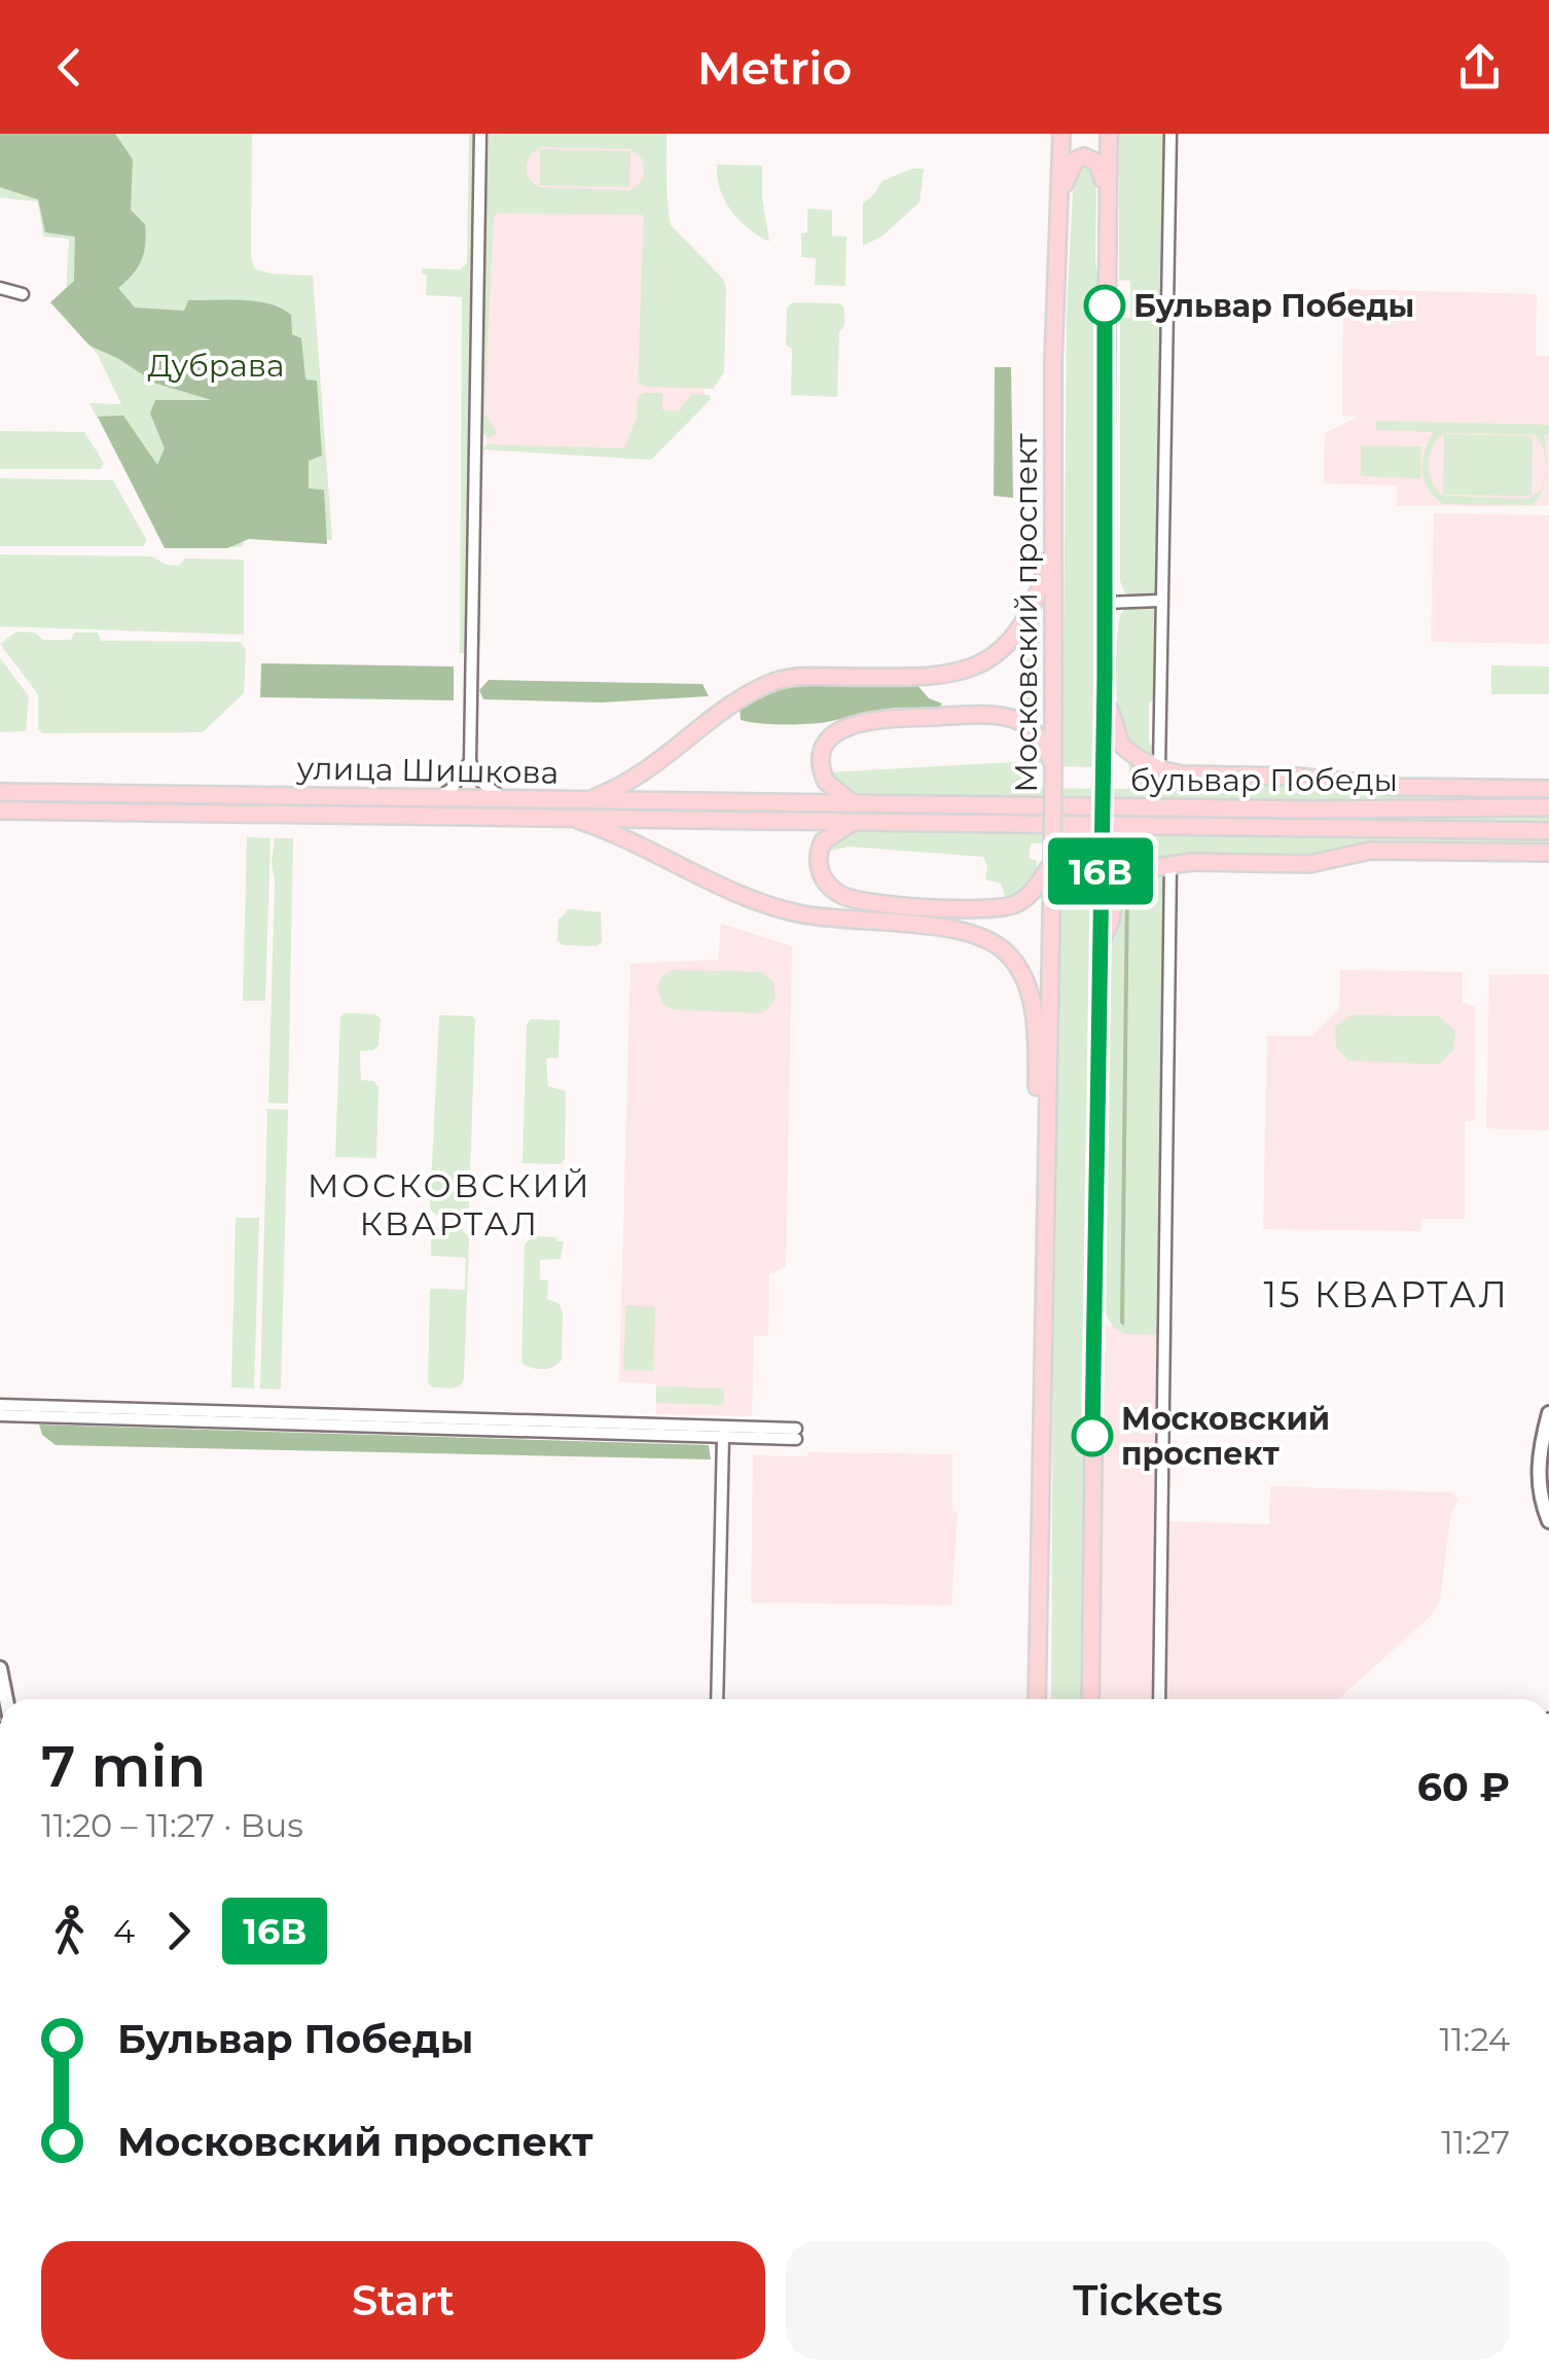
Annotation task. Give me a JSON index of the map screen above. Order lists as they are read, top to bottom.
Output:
{
  "streets": {
    "main road": ["Московский проспект", "улица Шишкова", "бульвар Победы"]
  },
  "crossings": [
    ["улица Шишкова", "бульвар Победы"]
  ],
  "districts": ["МОСКОВСКИЙ КВАРТАЛ", "15 КВАРТАЛ"],
  "parks": ["Дубрава"],
  "places": ["Бульвар Победы", "Московский проспект"],
  "lines": ["bus line 16В"],
  "page": {
    "header": "Metrio",
    "on_map": "16В",
    "heading": ["7 min", "11:20 – 11:27 · Bus", "60 ₽"],
    "legs": ["4", "16В"],
    "list": [
      {
        "name": "Бульвар Победы",
        "value": "11:24"
      },
      {
        "name": "Московский проспект",
        "value": "11:27"
      }
    ],
    "buttons": ["Start", "Tickets"]
  }
}
